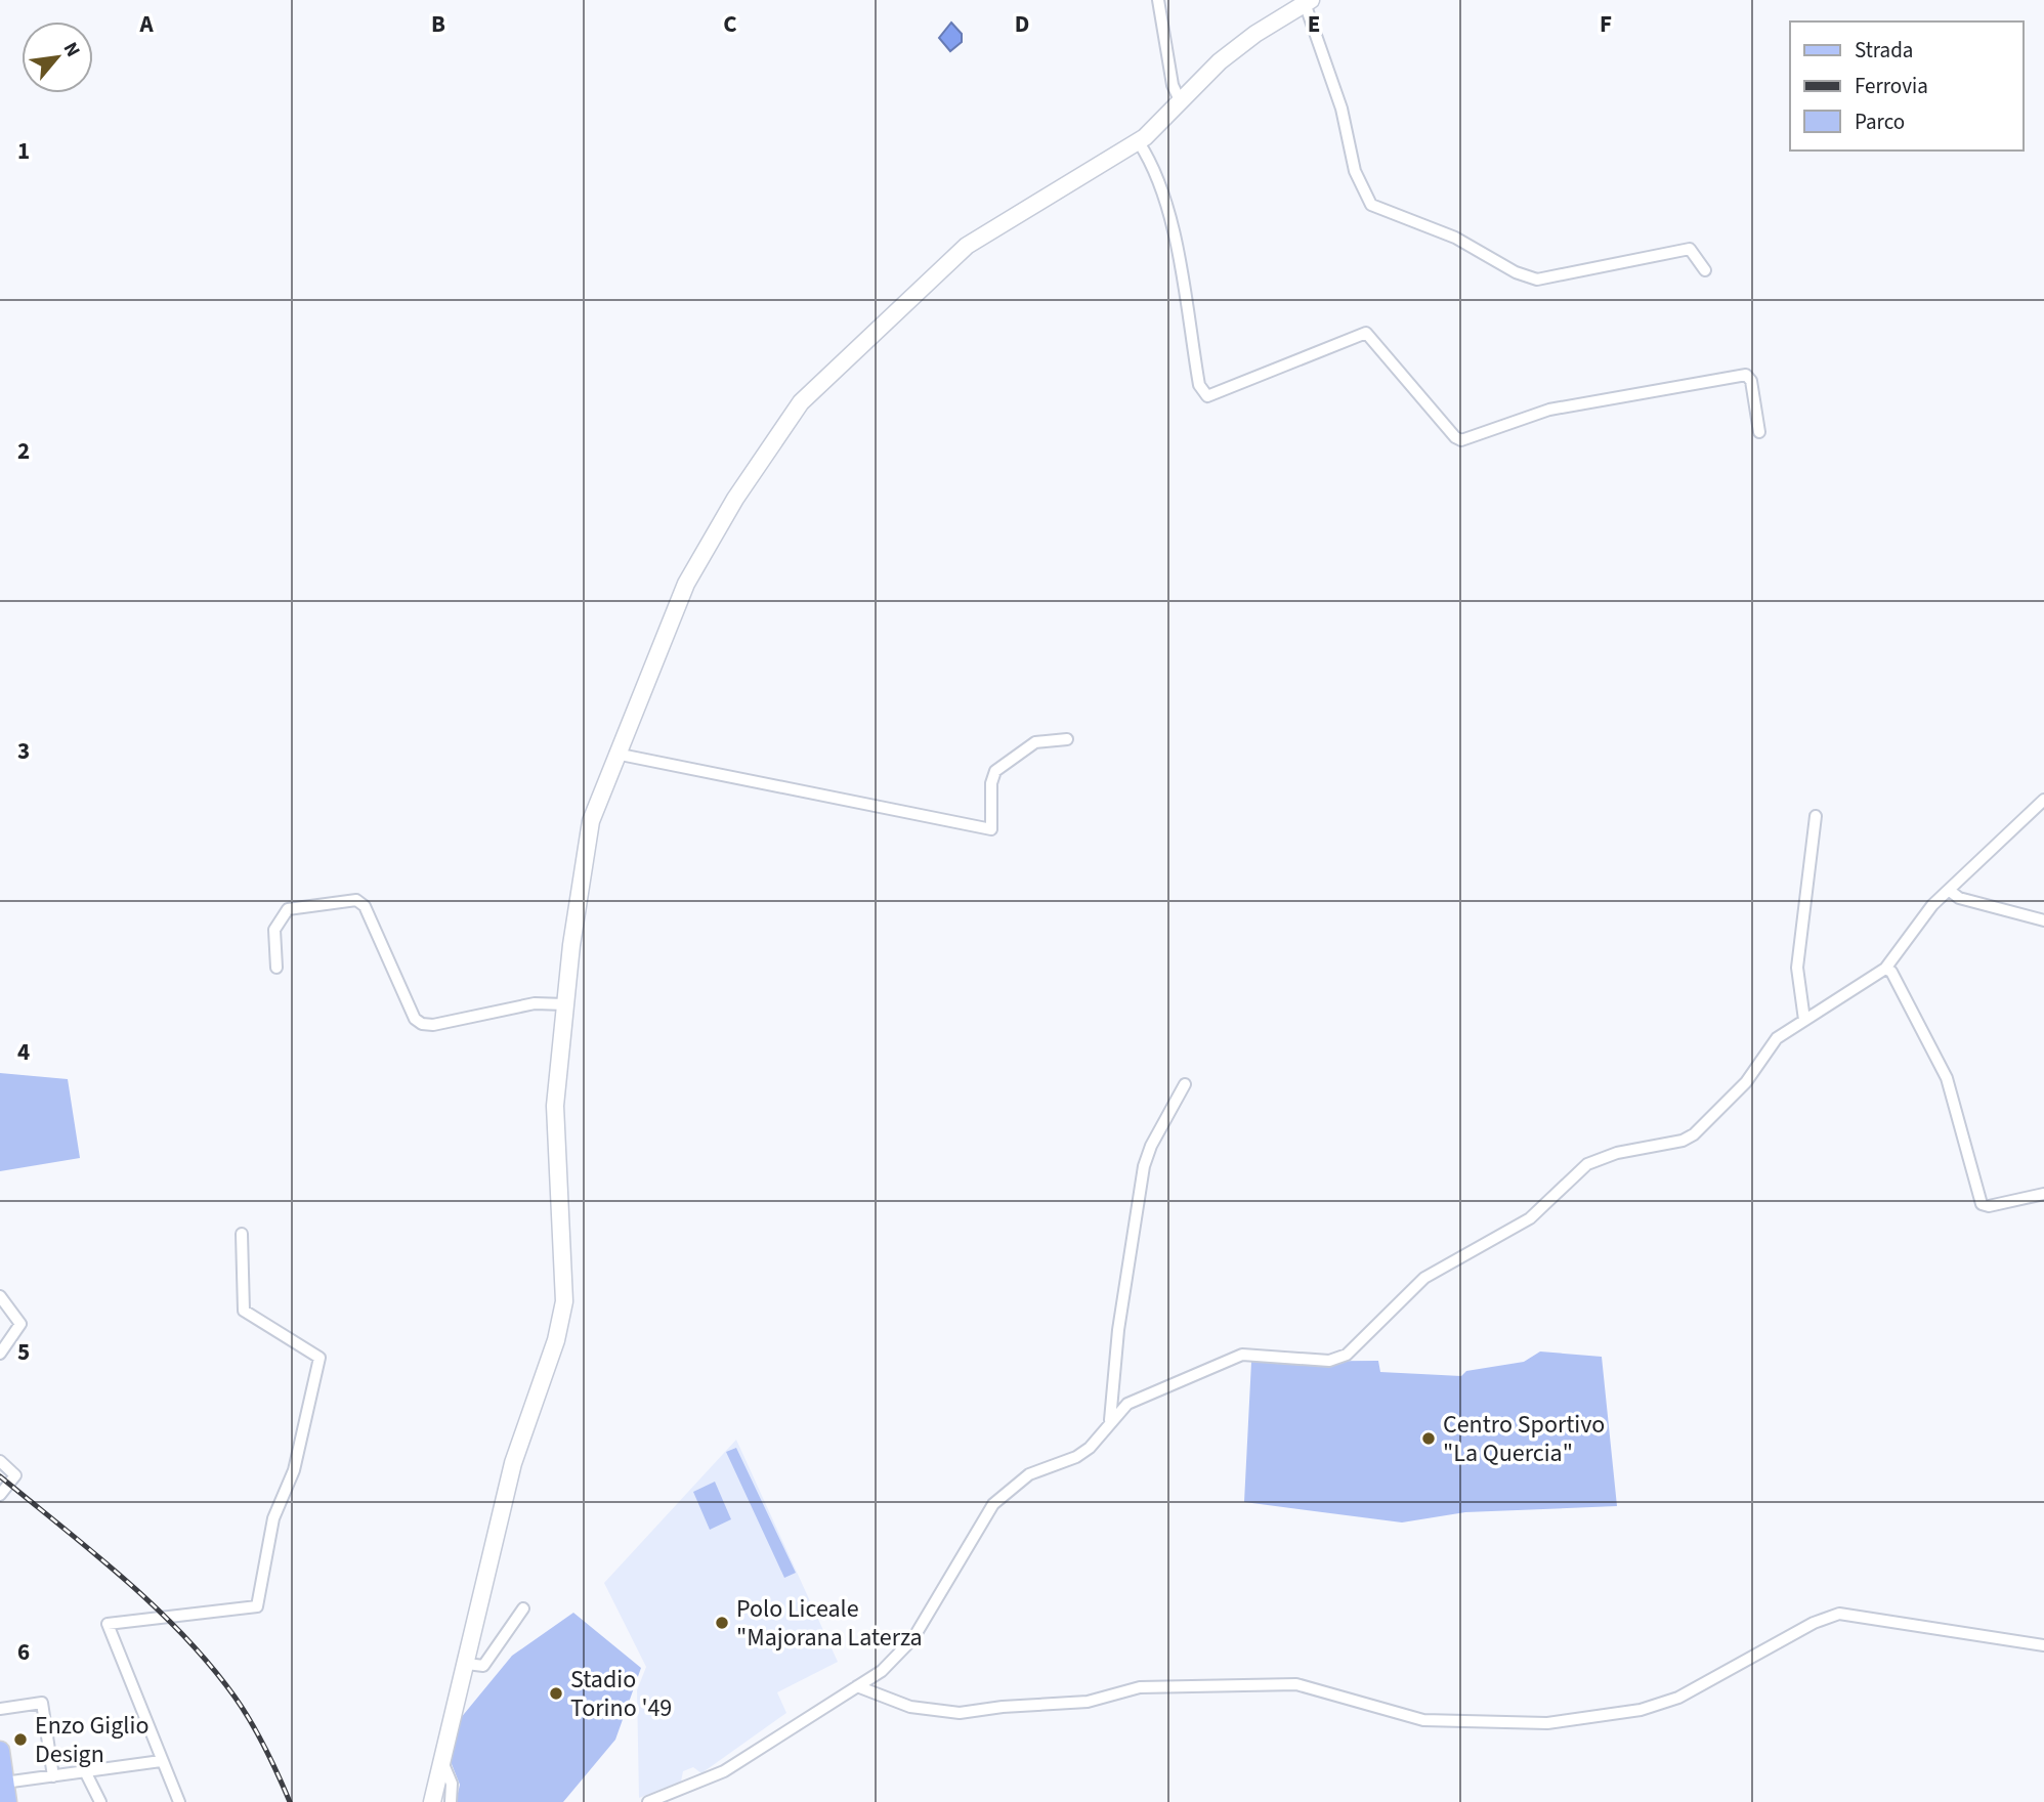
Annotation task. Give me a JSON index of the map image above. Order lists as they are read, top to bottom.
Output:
{
  "places": [
    "Centro Sportivo \"La Quercia\"",
    "Polo Liceale \"Majorana Laterza",
    "Stadio Torino '49",
    "Enzo Giglio Design"
  ],
  "legend": ["Strada", "Ferrovia", "Parco"],
  "north": "top right",
  "grid": {
    "columns": [
      "A",
      "B",
      "C",
      "D",
      "E",
      "F"
    ],
    "rows": [
      "1",
      "2",
      "3",
      "4",
      "5",
      "6"
    ]
  }
}
